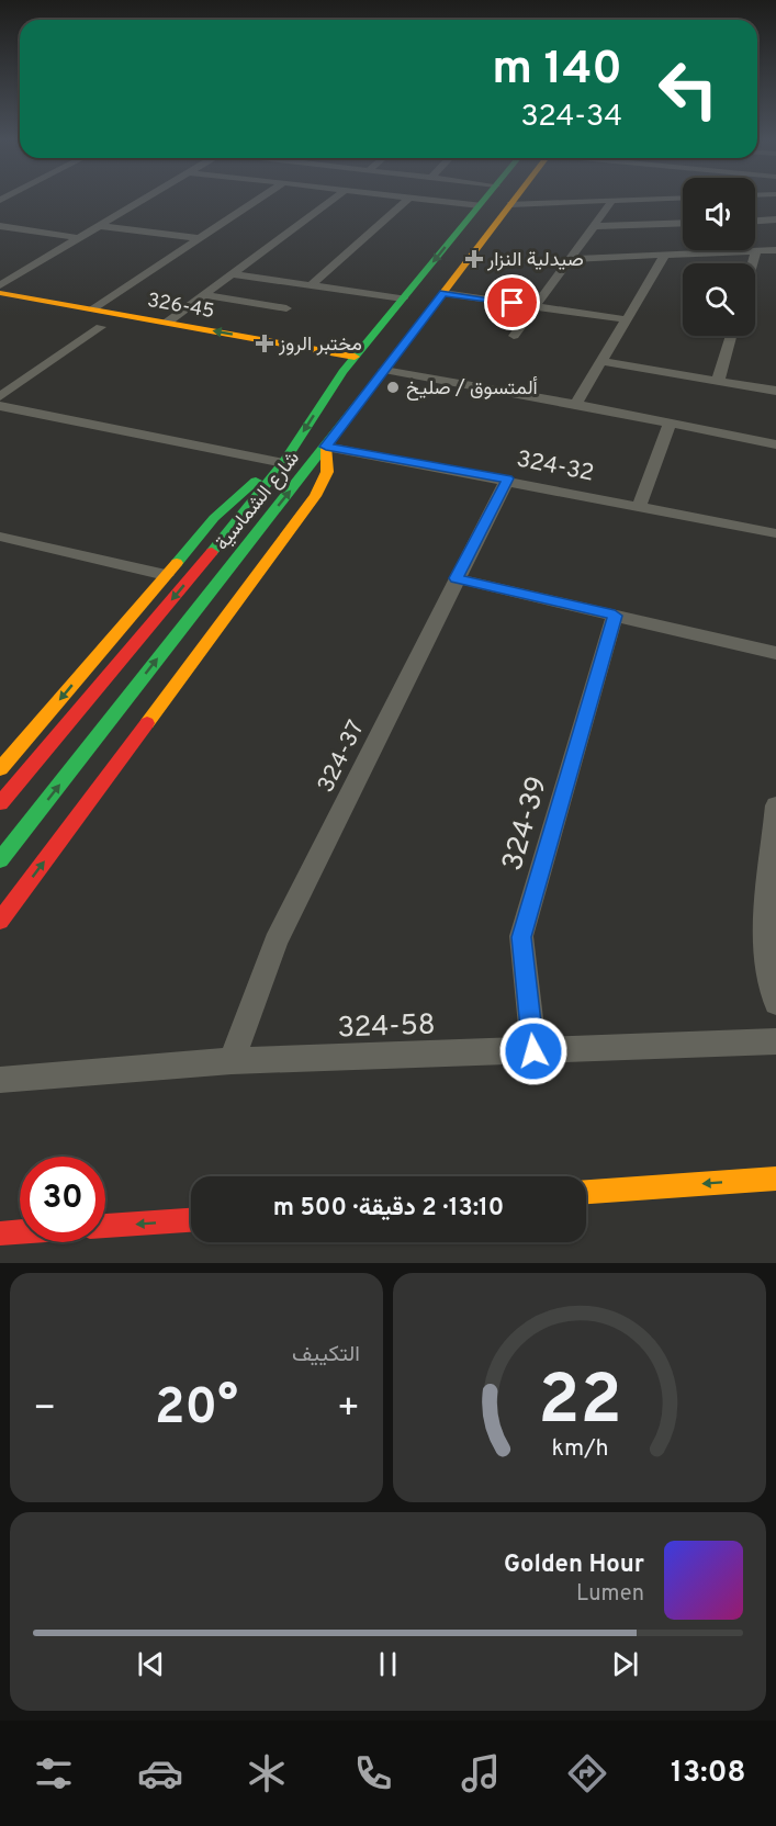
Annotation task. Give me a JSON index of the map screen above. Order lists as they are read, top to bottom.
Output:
{
  "streets": {
    "main road": ["326-45", "شارع الشماسية"],
    "street": [
      "324-32",
      "324-37",
      "324-39",
      "324-58"
    ]
  },
  "crossings": [
    ["326-45", "شارع الشماسية"],
    ["324-32", "شارع الشماسية"],
    ["324-32", "324-37"],
    ["324-37", "324-58"],
    ["324-39", "324-58"]
  ],
  "one_way": ["326-45"],
  "places": {
    "health": ["صيدلية النزار", "مختبر الروز"],
    "other": ["ألمتسوق / صليخ"]
  },
  "page": {
    "turn": ["140 m", "324-34"],
    "limit": "30",
    "trip": "13:10 · 2 دقيقة · 500 m",
    "tile": "التكييف",
    "heat": ["−", "20°", "+"],
    "song": ["Golden Hour", "Lumen"],
    "tabs": "13:08",
    "gauge": ["22", "km/h"]
  }
}
